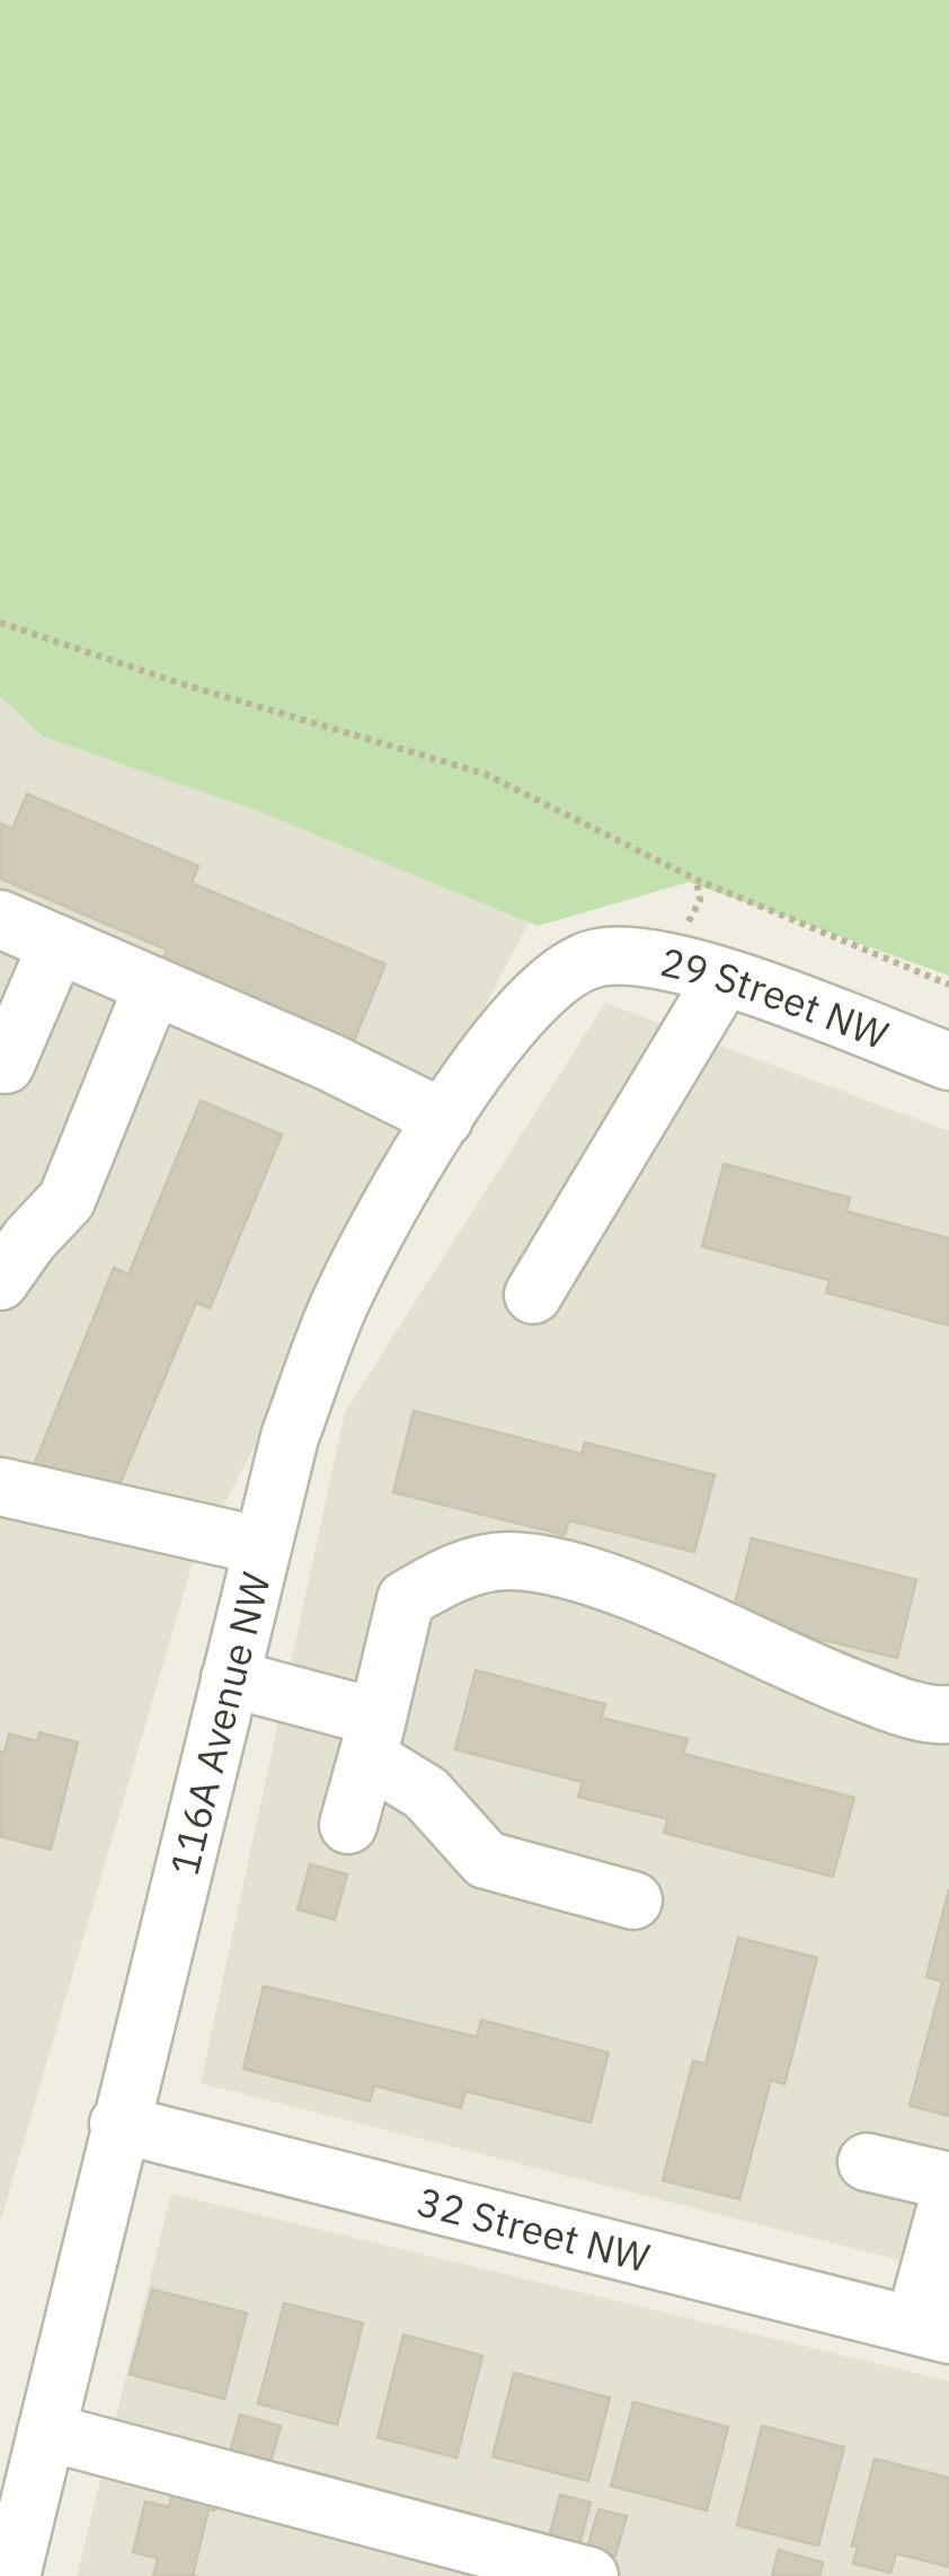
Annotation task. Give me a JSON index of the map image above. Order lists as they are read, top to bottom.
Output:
{
  "streets": {
    "street": ["29 Street NW", "116A Avenue NW", "32 Street NW"]
  },
  "crossings": [
    ["29 Street NW", "116A Avenue NW"],
    ["116A Avenue NW", "32 Street NW"]
  ]
}
